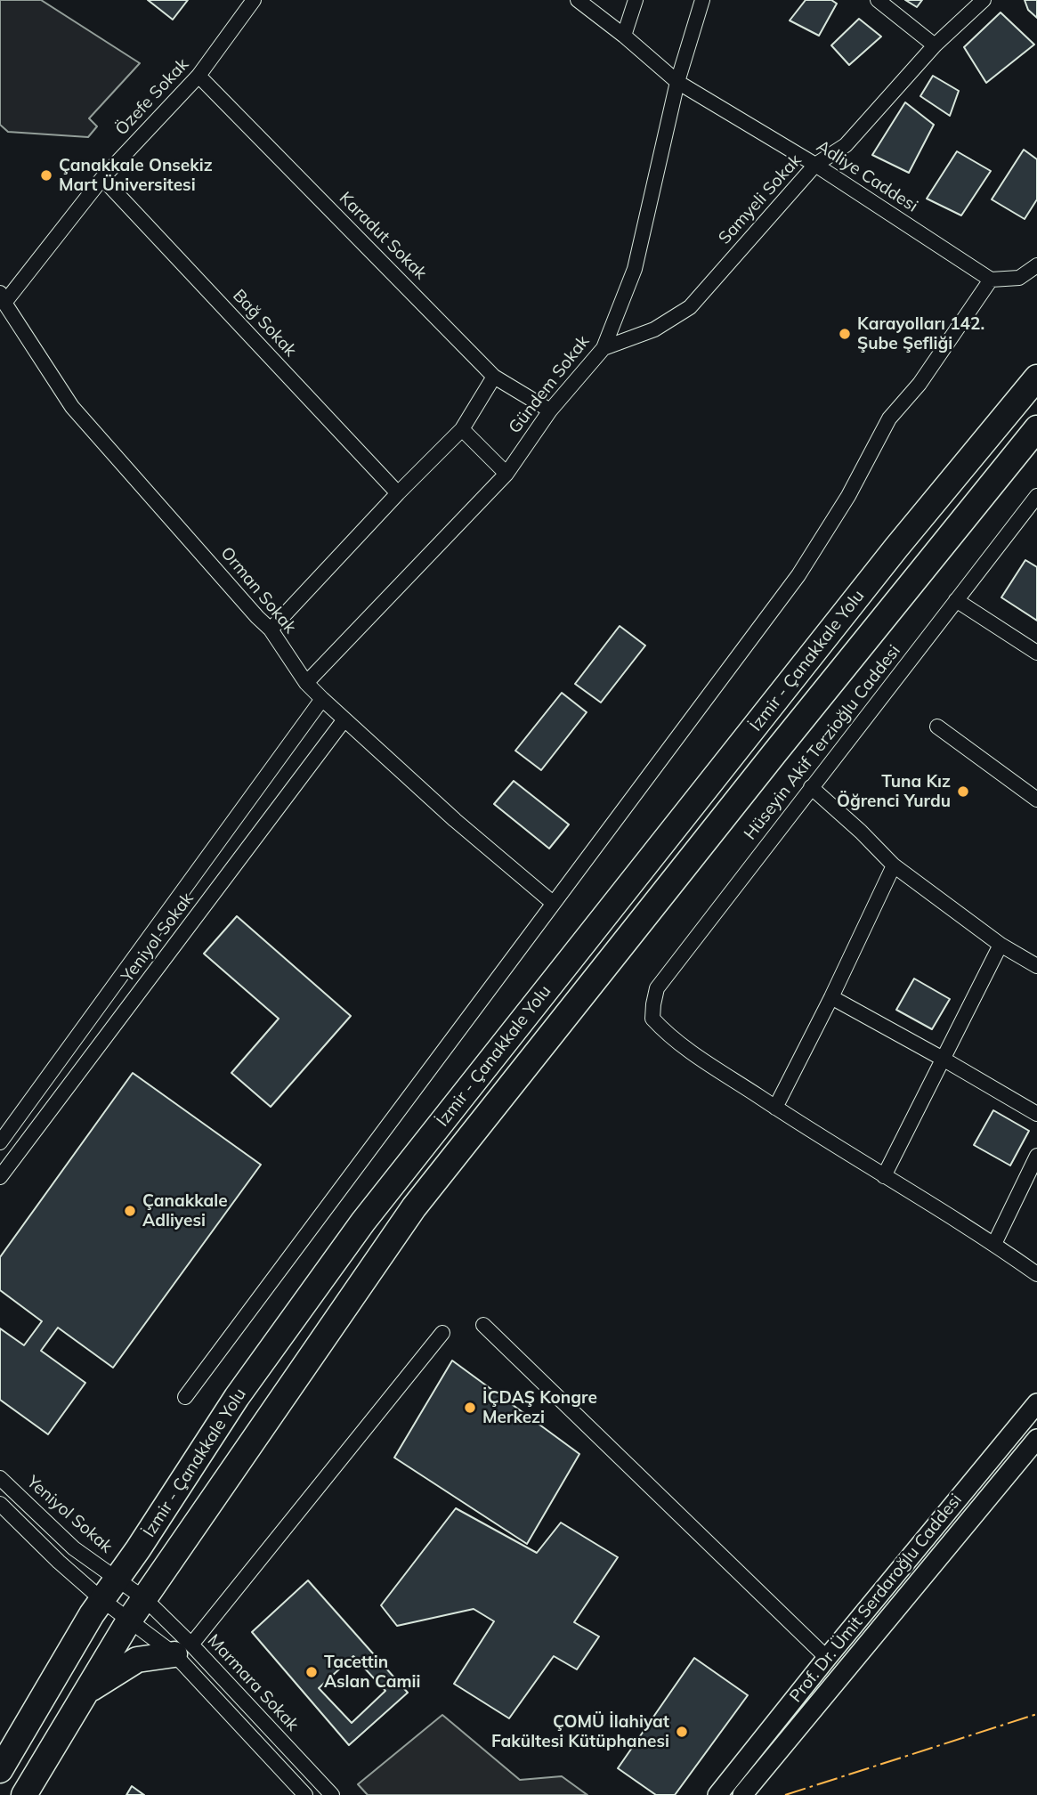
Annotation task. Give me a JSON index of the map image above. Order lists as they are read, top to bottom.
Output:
{
  "streets": {
    "highway": ["İzmir - Çanakkale Yolu"],
    "street": [
      "Özefe Sokak",
      "Adliye Caddesi",
      "Samyeli Sokak",
      "Karadut Sokak",
      "Bağ Sokak",
      "Gündem Sokak",
      "Orman Sokak",
      "Hüseyin Akif Terzioğlu Caddesi",
      "Yeniyol Sokak",
      "Prof. Dr. Ümit Serdaroğlu Caddesi",
      "Marmara Sokak"
    ]
  },
  "crossings": [
    ["Özefe Sokak", "Karadut Sokak"],
    ["Özefe Sokak", "Bağ Sokak"],
    ["Özefe Sokak", "Orman Sokak"],
    ["Adliye Caddesi", "Samyeli Sokak"],
    ["Adliye Caddesi", "Gündem Sokak"],
    ["Samyeli Sokak", "Gündem Sokak"],
    ["Karadut Sokak", "Gündem Sokak"],
    ["Gündem Sokak", "Orman Sokak"],
    ["Orman Sokak", "Yeniyol Sokak"],
    ["İzmir - Çanakkale Yolu", "Yeniyol Sokak"],
    ["İzmir - Çanakkale Yolu", "Marmara Sokak"],
    ["Yeniyol Sokak", "Marmara Sokak"]
  ],
  "places": [
    "Çanakkale Onsekiz Mart Üniversitesi",
    "Karayolları 142. Şube Şefliği",
    "Tuna Kız Öğrenci Yurdu",
    "Çanakkale Adliyesi",
    "İÇDAŞ Kongre Merkezi",
    "Tacettin Aslan Camii",
    "ÇOMÜ İlahiyat Fakültesi Kütüphanesi"
  ]
}
